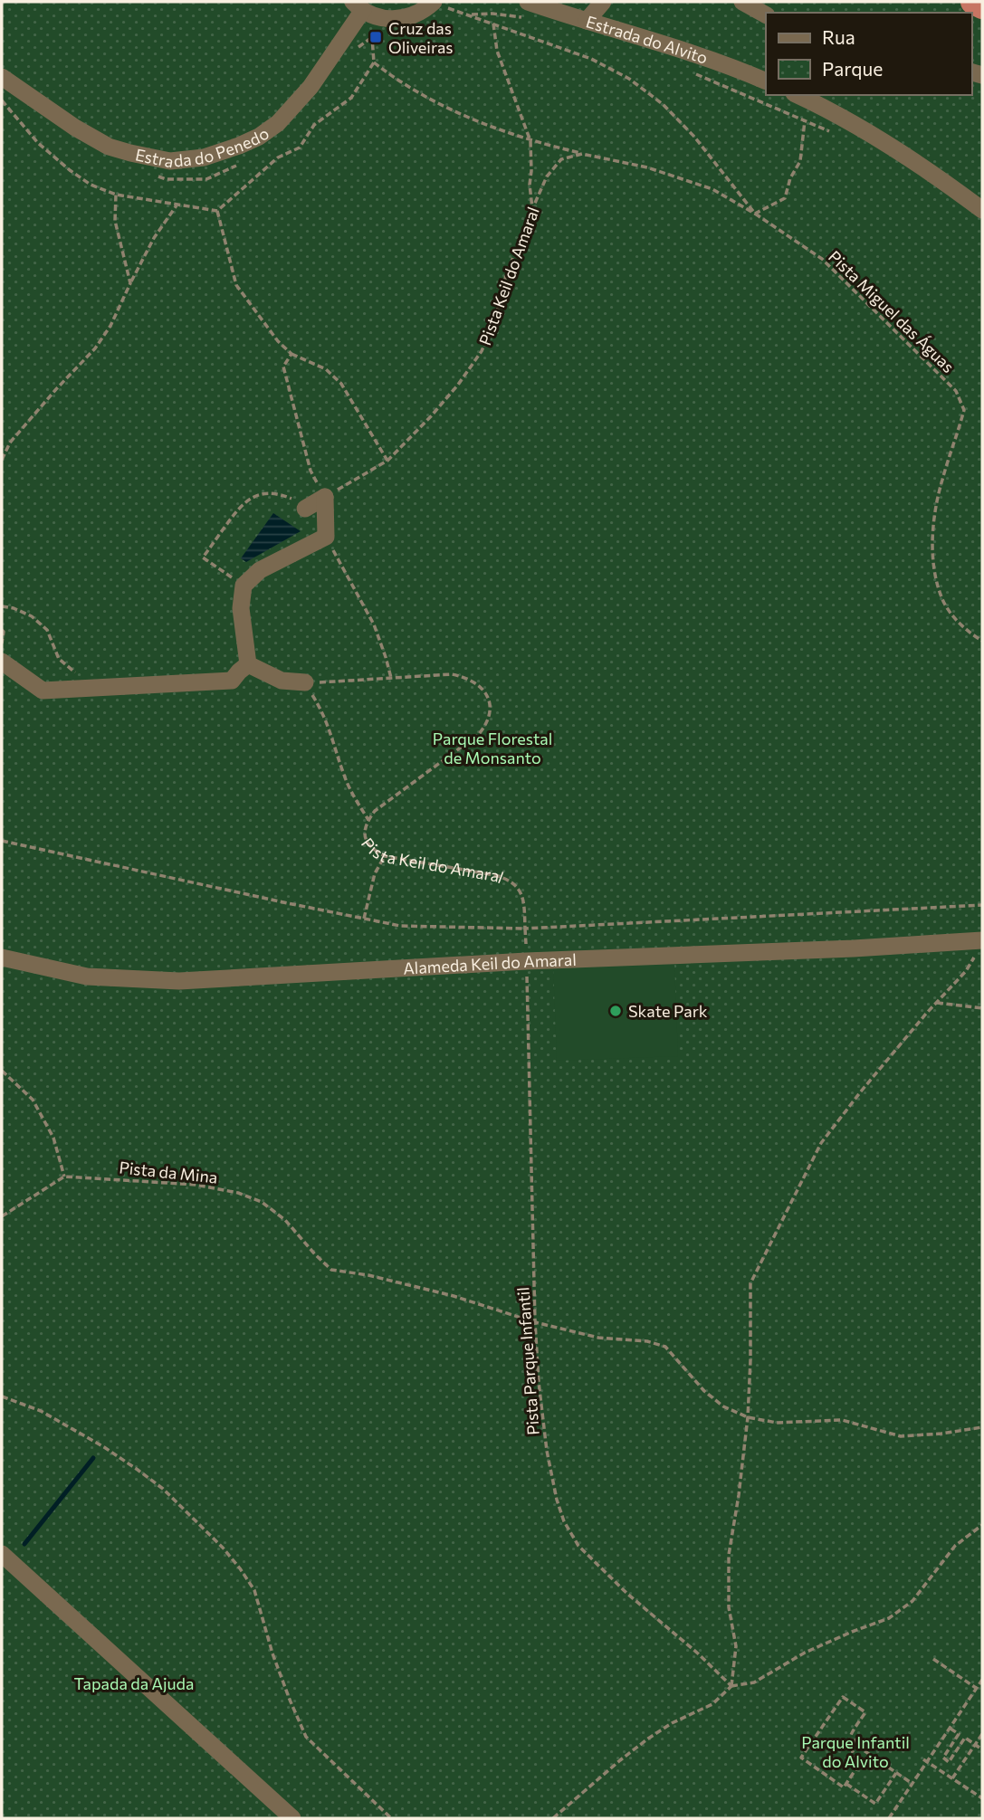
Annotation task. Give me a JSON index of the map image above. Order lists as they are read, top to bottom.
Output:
{
  "streets": {
    "street": ["Estrada do Alvito", "Estrada do Penedo", "Alameda Keil do Amaral"],
    "path": [
      "Pista Keil do Amaral",
      "Pista Miguel das Águas",
      "Pista da Mina",
      "Pista Parque Infantil"
    ]
  },
  "crossings": [
    ["Estrada do Alvito", "Pista Miguel das Águas"],
    ["Alameda Keil do Amaral", "Pista Parque Infantil"],
    ["Pista da Mina", "Pista Parque Infantil"]
  ],
  "parks": ["Parque Florestal de Monsanto", "Tapada da Ajuda", "Parque Infantil do Alvito"],
  "places": {
    "transit": ["Cruz das Oliveiras"],
    "other": ["Skate Park"]
  },
  "legend": ["Rua", "Parque"]
}
